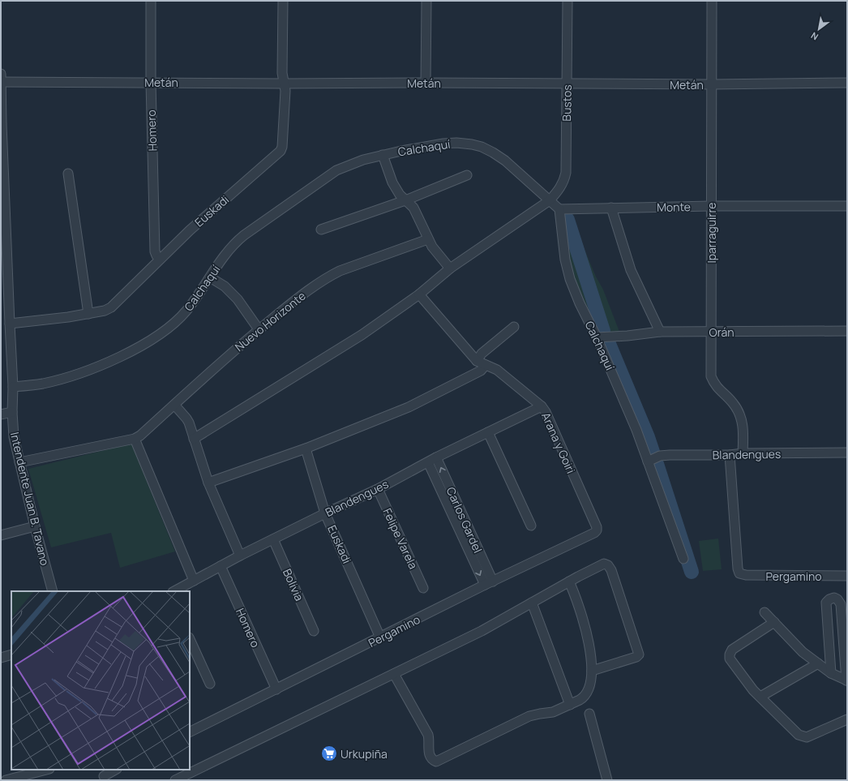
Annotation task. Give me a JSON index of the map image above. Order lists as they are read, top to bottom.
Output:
{
  "streets": {
    "street": [
      "Metán",
      "Bustos",
      "Homero",
      "Calchaquí",
      "Monte",
      "Euskadi",
      "Iparraguirre",
      "Nuevo Horizonte",
      "Orán",
      "Arana y Goiri",
      "Blandengues",
      "Intendente Juan B. Tavano",
      "Carlos Gardel",
      "Felipe Varela",
      "Pergamino",
      "Bolivia"
    ]
  },
  "crossings": [
    ["Metán", "Bustos"],
    ["Metán", "Homero"],
    ["Metán", "Euskadi"],
    ["Metán", "Iparraguirre"],
    ["Metán", "Intendente Juan B. Tavano"],
    ["Bustos", "Calchaquí"],
    ["Bustos", "Arana y Goiri"],
    ["Homero", "Euskadi"],
    ["Homero", "Blandengues"],
    ["Homero", "Pergamino"],
    ["Calchaquí", "Monte"],
    ["Calchaquí", "Orán"],
    ["Calchaquí", "Blandengues"],
    ["Calchaquí", "Intendente Juan B. Tavano"],
    ["Monte", "Iparraguirre"],
    ["Euskadi", "Blandengues"],
    ["Euskadi", "Intendente Juan B. Tavano"],
    ["Euskadi", "Pergamino"],
    ["Iparraguirre", "Orán"],
    ["Iparraguirre", "Blandengues"],
    ["Arana y Goiri", "Blandengues"],
    ["Arana y Goiri", "Pergamino"],
    ["Blandengues", "Carlos Gardel"],
    ["Blandengues", "Felipe Varela"],
    ["Blandengues", "Pergamino"],
    ["Blandengues", "Bolivia"],
    ["Carlos Gardel", "Pergamino"]
  ],
  "places": {
    "supermarket": ["Urkupiña"]
  },
  "north": "bottom left"
}
